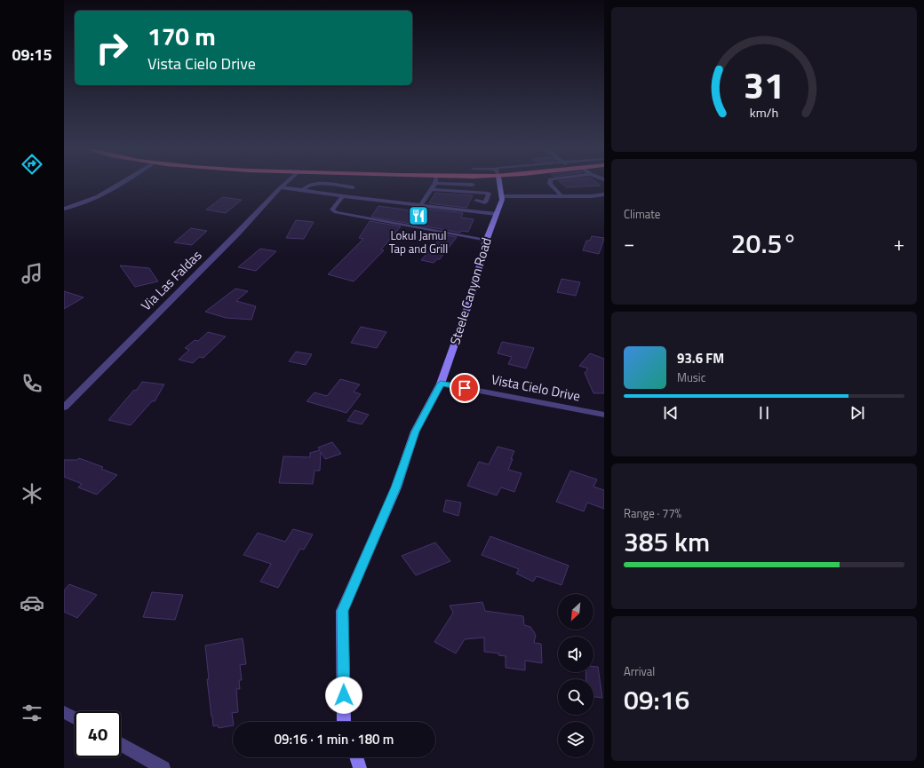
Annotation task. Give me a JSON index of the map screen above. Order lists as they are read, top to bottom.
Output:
{
  "streets": {
    "street": ["Via Las Faldas", "Steele Canyon Road", "Vista Cielo Drive"]
  },
  "crossings": [
    ["Steele Canyon Road", "Vista Cielo Drive"]
  ],
  "places": {
    "restaurant": ["Lokul Jamul Tap and Grill"]
  },
  "north": "bottom left",
  "page": {
    "tabs": "09:15",
    "turn": ["170 m", "Vista Cielo Drive"],
    "tile": [
      "Climate",
      ["Range · 77%", "385 km"],
      ["Arrival", "09:16"]
    ],
    "heat": ["−", "20.5°", "+"],
    "song": ["93.6 FM", "Music"],
    "limit": "40",
    "trip": "09:16 · 1 min · 180 m",
    "gauge": ["31", "km/h"]
  }
}
